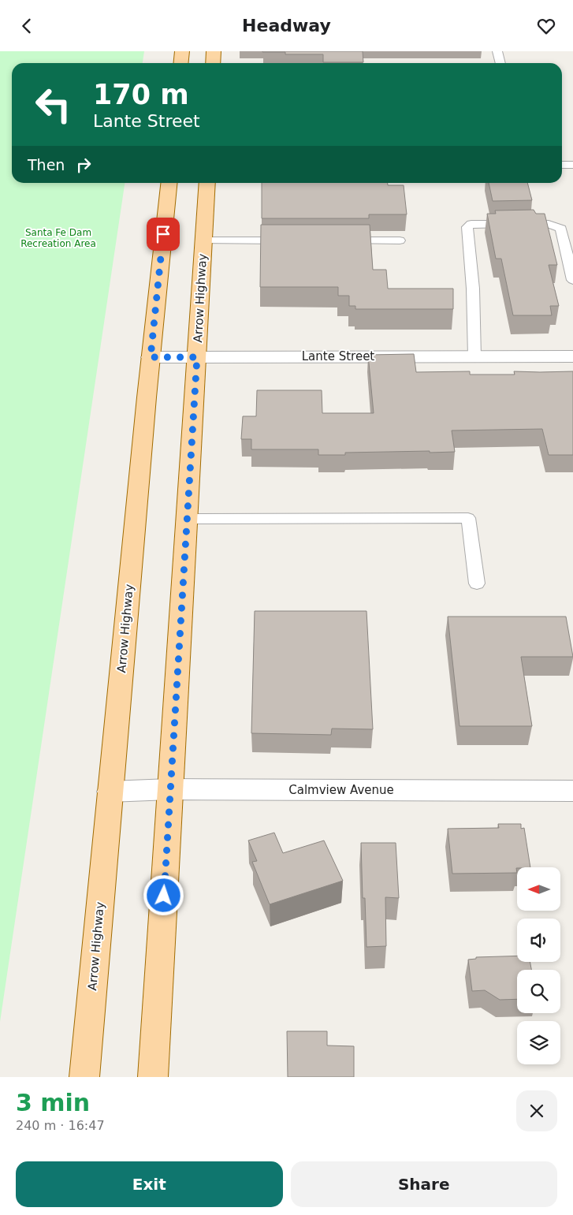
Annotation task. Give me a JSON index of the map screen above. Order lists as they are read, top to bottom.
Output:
{
  "streets": {
    "main road": ["Arrow Highway"],
    "street": ["Lante Street", "Calmview Avenue"]
  },
  "crossings": [
    ["Arrow Highway", "Lante Street"],
    ["Arrow Highway", "Calmview Avenue"]
  ],
  "parks": ["Santa Fe Dam Recreation Area"],
  "north": "left",
  "page": {
    "header": "Headway",
    "turn": ["170 m", "Lante Street"],
    "then": "Then",
    "heading": ["3 min", "240 m · 16:47"],
    "buttons": ["Exit", "Share"]
  }
}
